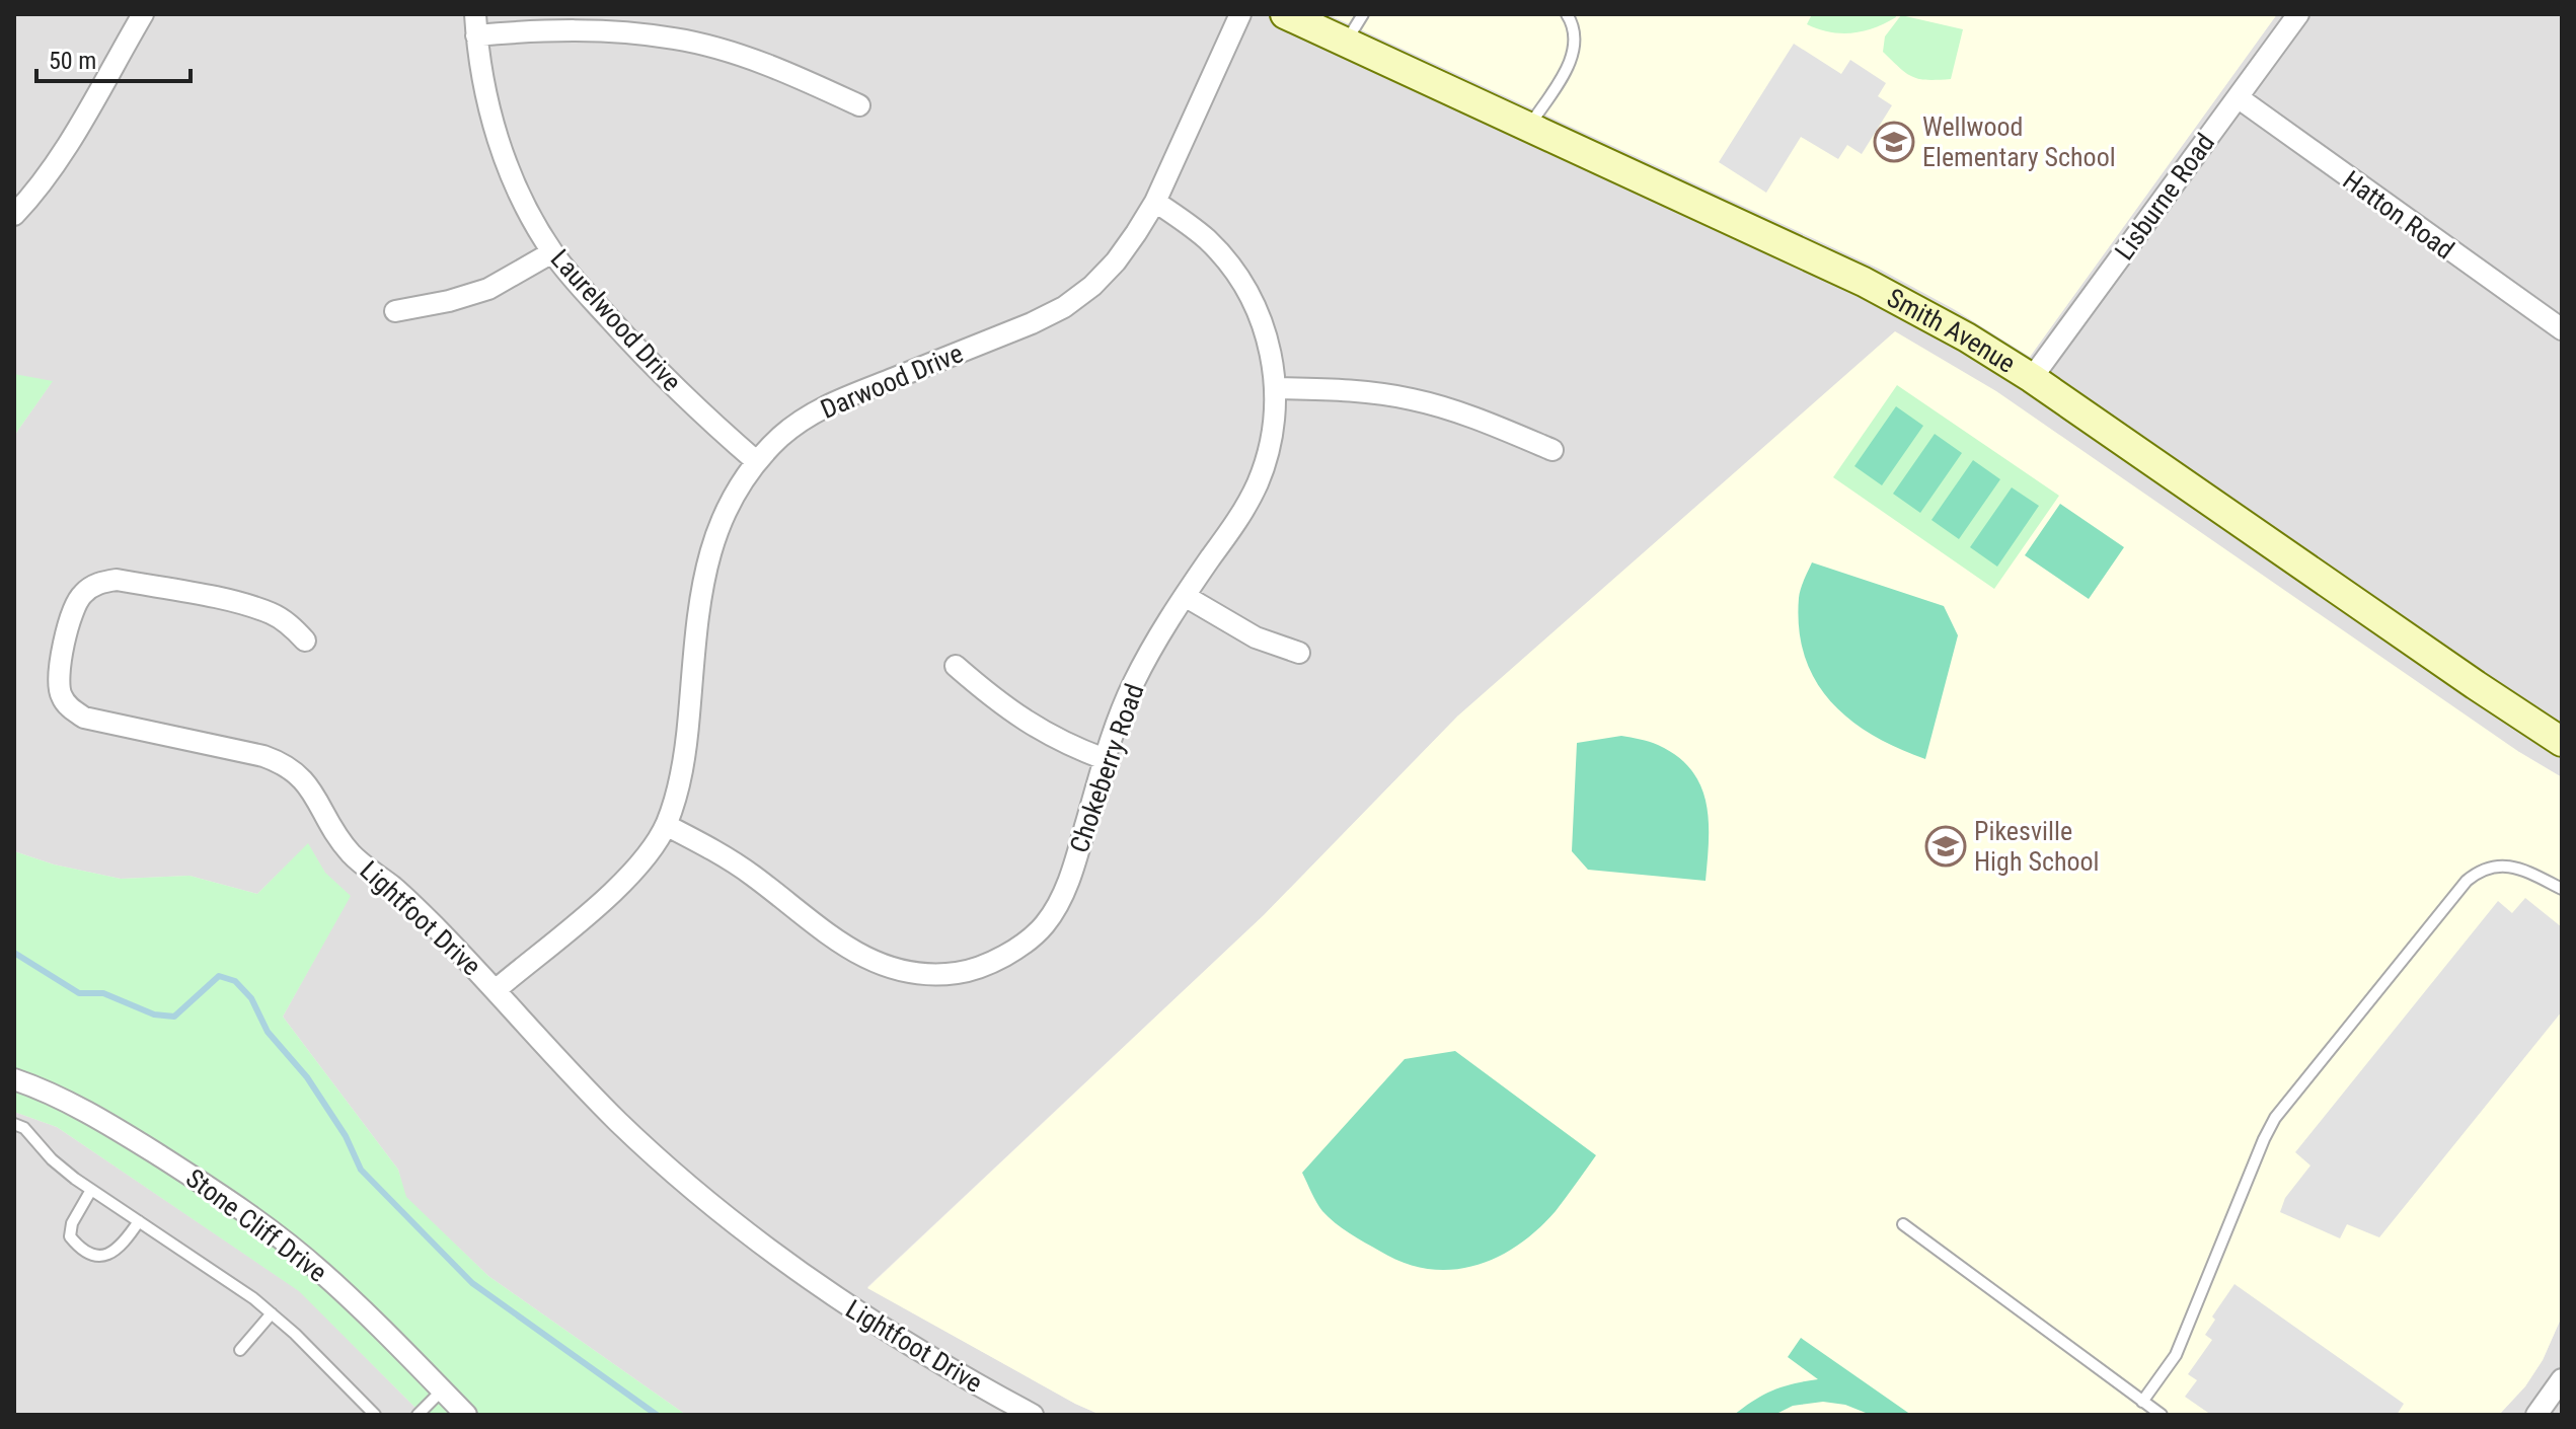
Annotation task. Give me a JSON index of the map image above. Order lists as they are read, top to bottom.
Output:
{
  "streets": {
    "main road": ["Smith Avenue"],
    "street": [
      "Lisburne Road",
      "Hatton Road",
      "Laurelwood Drive",
      "Darwood Drive",
      "Chokeberry Road",
      "Lightfoot Drive",
      "Stone Cliff Drive"
    ]
  },
  "crossings": [
    ["Lisburne Road", "Hatton Road"],
    ["Lisburne Road", "Smith Avenue"],
    ["Laurelwood Drive", "Darwood Drive"],
    ["Darwood Drive", "Chokeberry Road"],
    ["Darwood Drive", "Lightfoot Drive"]
  ],
  "places": {
    "school or university": ["Wellwood Elementary School", "Pikesville High School"]
  },
  "scale_bar": "50 m"
}
